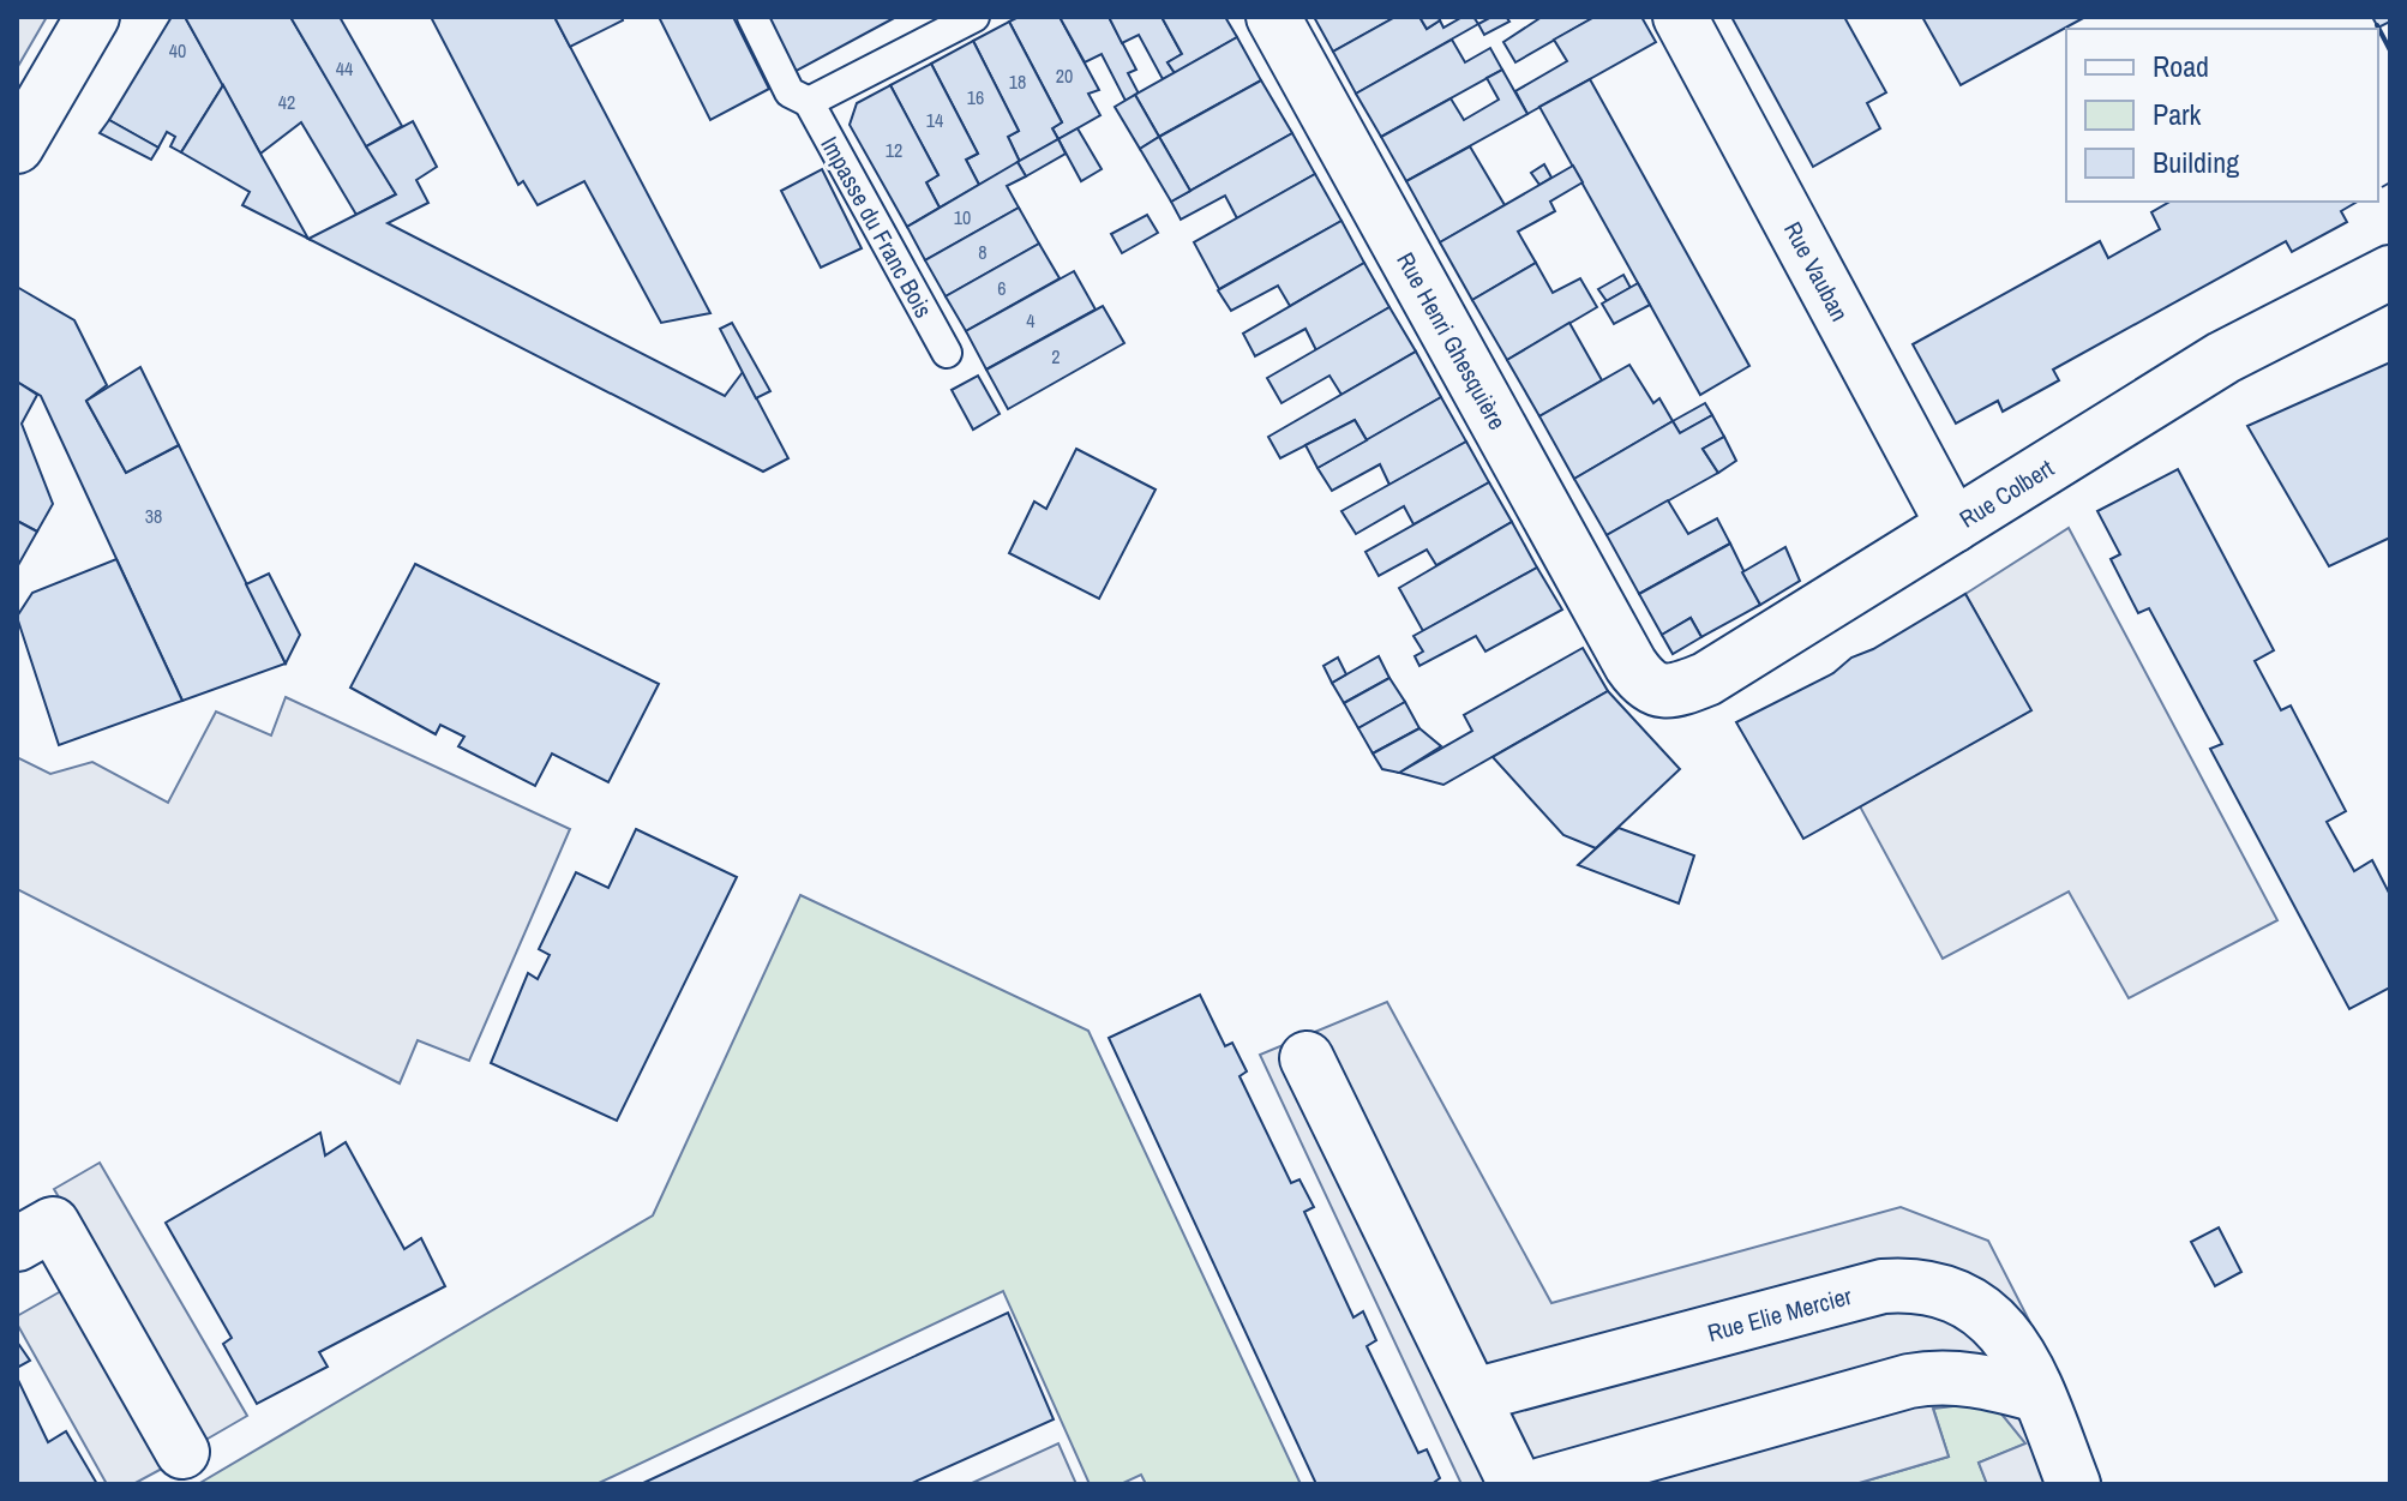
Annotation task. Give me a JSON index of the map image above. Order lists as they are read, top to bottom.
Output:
{
  "streets": {
    "street": [
      "Rue Vauban",
      "Rue Henri Ghesquière",
      "Rue Colbert",
      "Rue Elie Mercier"
    ],
    "lane": ["Impasse du Franc Bois"]
  },
  "crossings": [
    ["Rue Vauban", "Rue Colbert"],
    ["Rue Henri Ghesquière", "Rue Colbert"]
  ],
  "house_numbers": [
    "40",
    "44",
    "20",
    "18",
    "16",
    "42",
    "14",
    "12",
    "10",
    "8",
    "6",
    "4",
    "2",
    "38"
  ],
  "legend": ["Road", "Park", "Building"]
}
